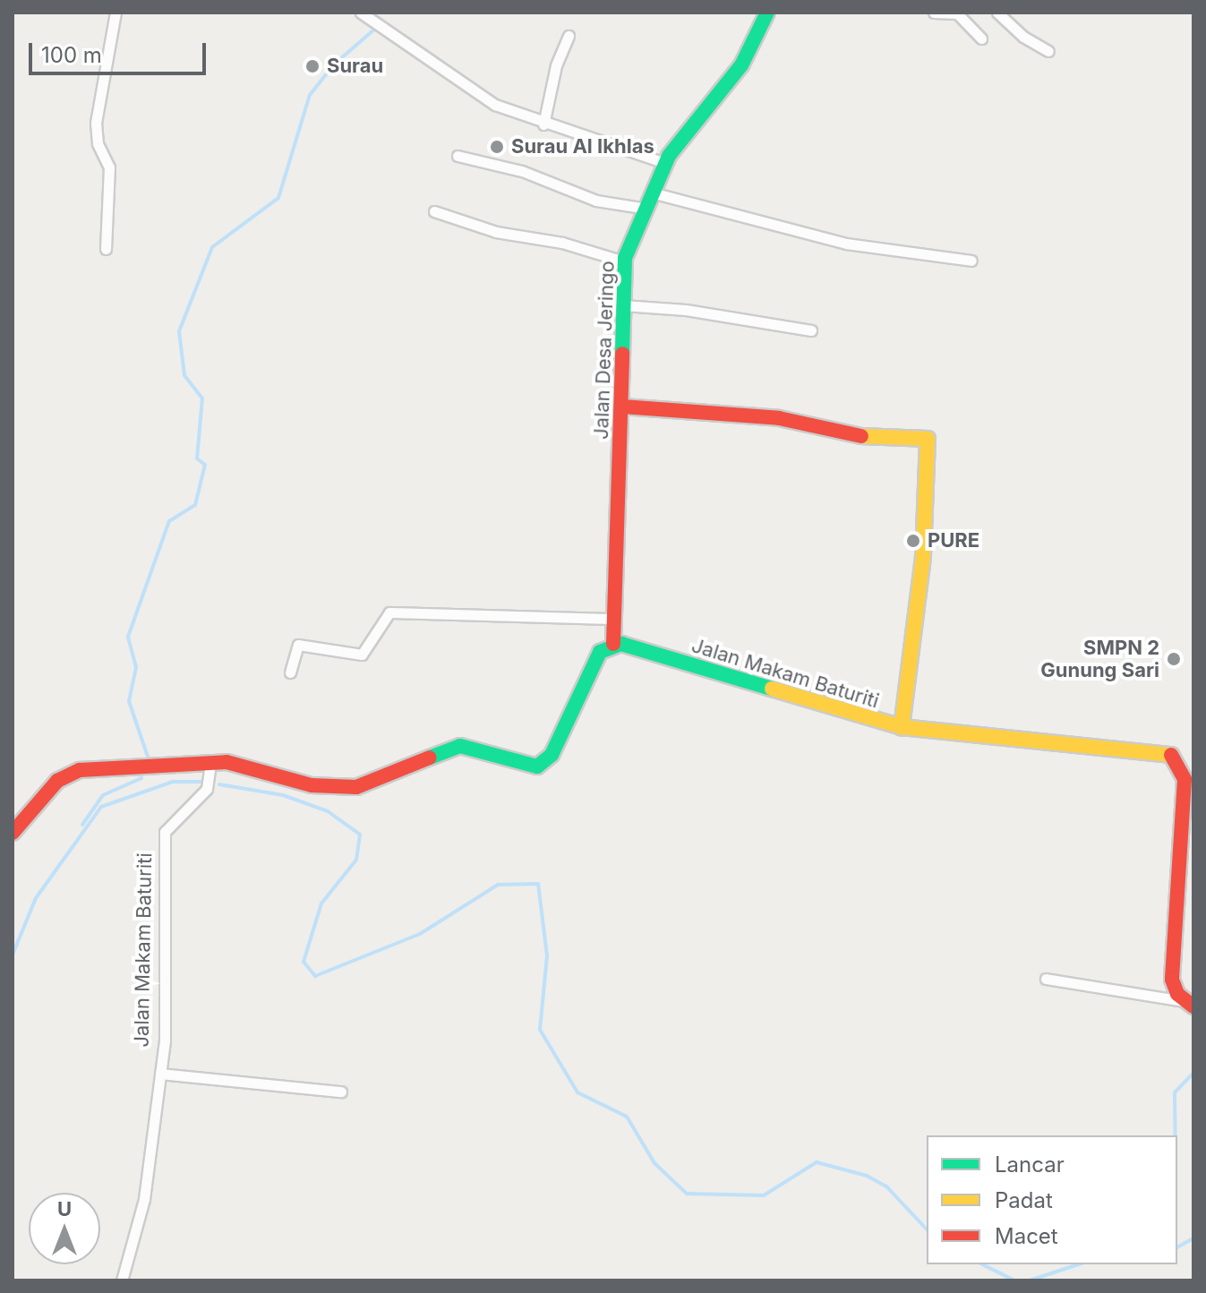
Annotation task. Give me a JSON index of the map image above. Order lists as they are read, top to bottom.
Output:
{
  "streets": {
    "street": ["Jalan Desa Jeringo", "Jalan Makam Baturiti"]
  },
  "crossings": [
    ["Jalan Desa Jeringo", "Jalan Makam Baturiti"]
  ],
  "places": [
    "Surau",
    "Surau Al Ikhlas",
    "PURE",
    "SMPN 2 Gunung Sari"
  ],
  "legend": ["Lancar", "Padat", "Macet"],
  "scale_bar": "100 m",
  "north": "top"
}
